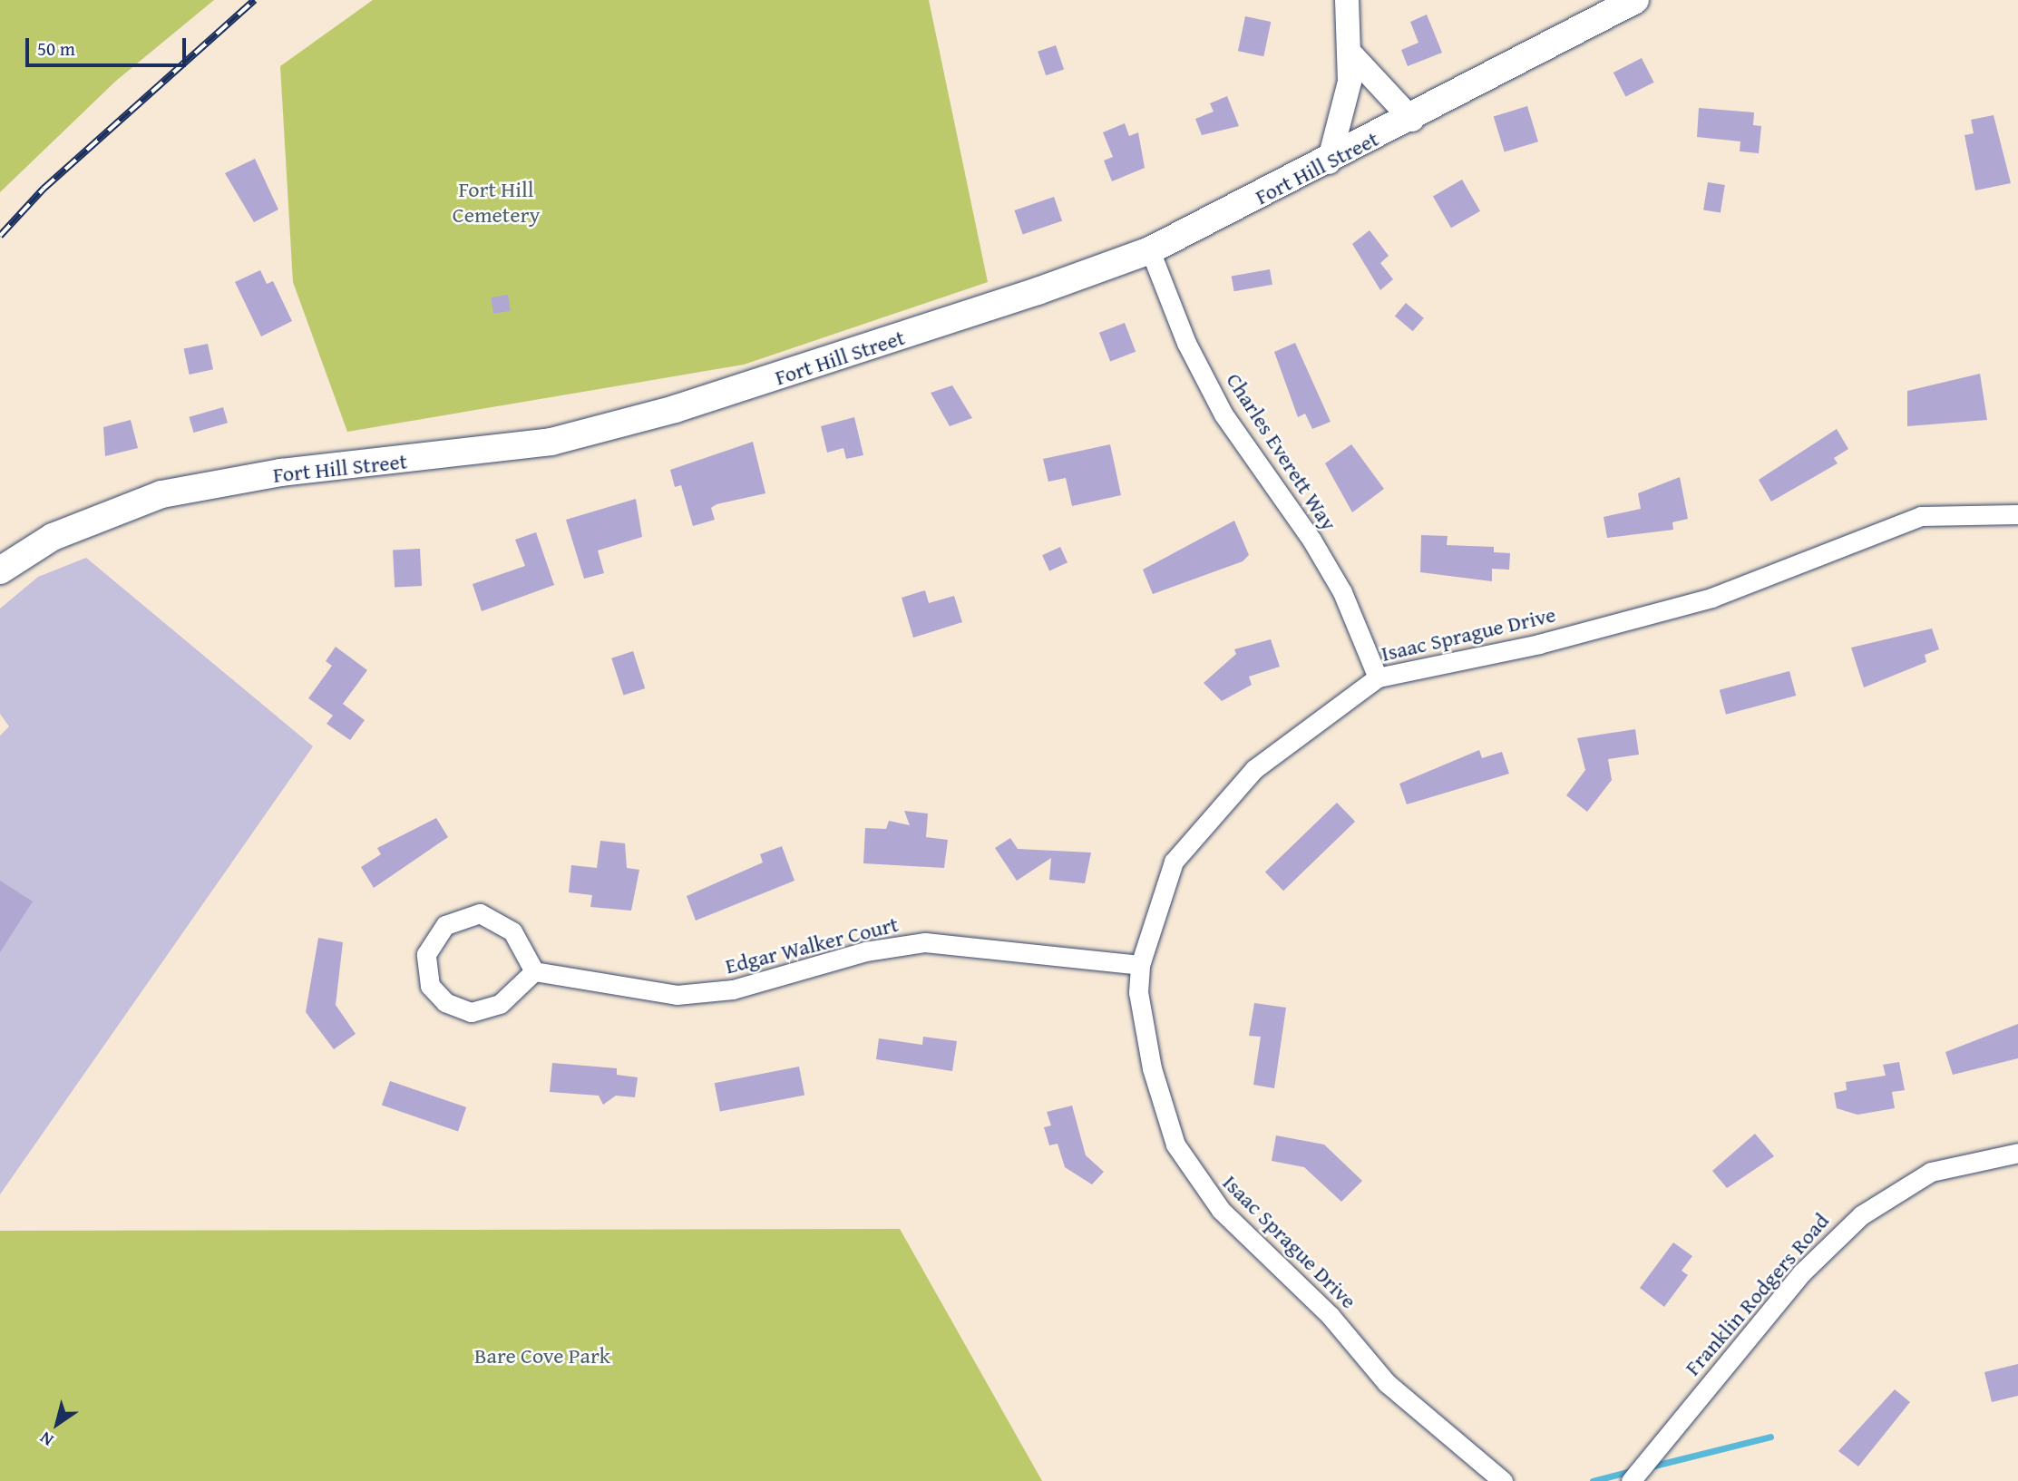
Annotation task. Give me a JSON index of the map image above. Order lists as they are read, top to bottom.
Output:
{
  "streets": {
    "main road": ["Fort Hill Street"],
    "street": [
      "Charles Everett Way",
      "Isaac Sprague Drive",
      "Edgar Walker Court",
      "Franklin Rodgers Road"
    ]
  },
  "crossings": [
    ["Fort Hill Street", "Charles Everett Way"],
    ["Charles Everett Way", "Isaac Sprague Drive"],
    ["Isaac Sprague Drive", "Edgar Walker Court"]
  ],
  "parks": ["Fort Hill Cemetery", "Bare Cove Park"],
  "scale_bar": "50 m",
  "north": "bottom left"
}
